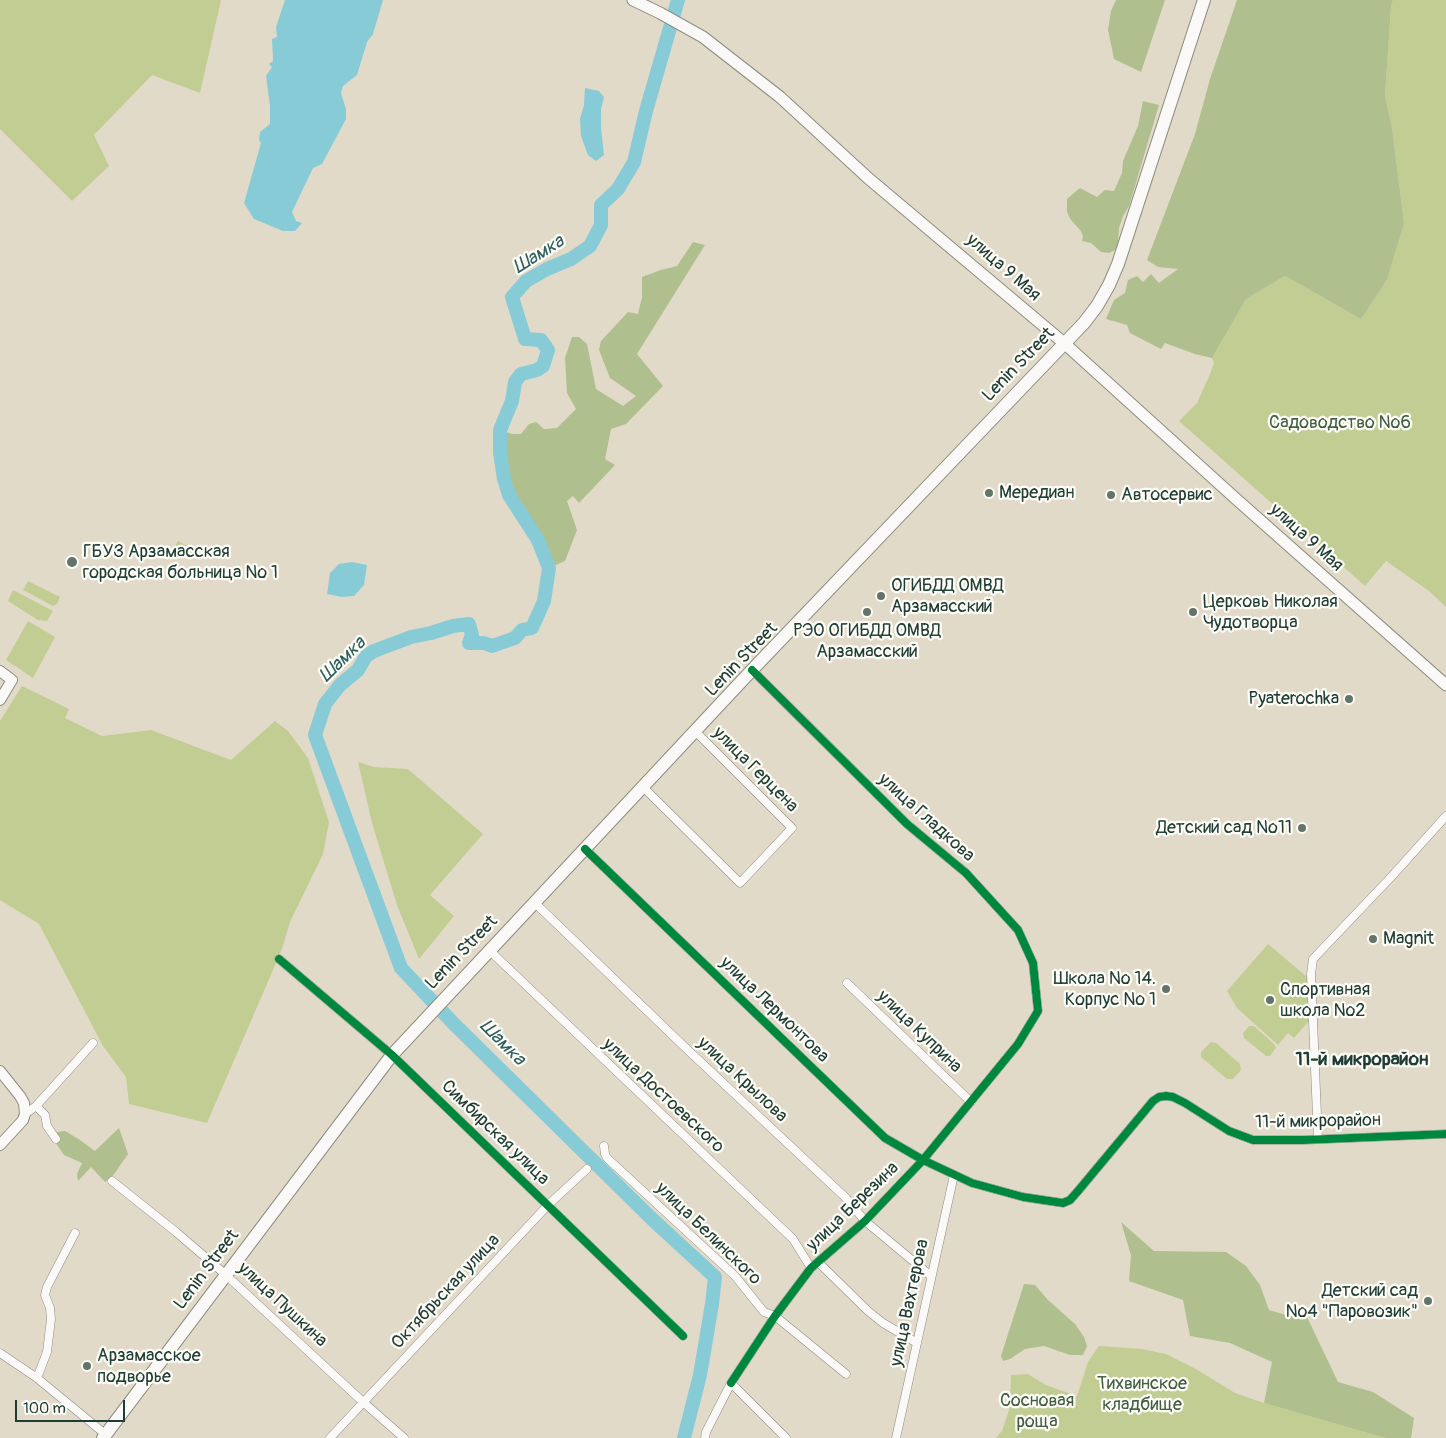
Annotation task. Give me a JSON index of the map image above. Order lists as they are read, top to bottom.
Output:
{
  "streets": {
    "main road": ["улица 9 Мая", "Lenin Street"],
    "street": [
      "улица Герцена",
      "улица Гладкова",
      "улица Лермонтова",
      "улица Куприна",
      "улица Крылова",
      "улица Достоевского",
      "11-й микрорайон",
      "Симбирская улица",
      "улица Березина",
      "улица Белинского",
      "Октябрьская улица",
      "улица Вахтерова",
      "улица Пушкина"
    ]
  },
  "crossings": [
    ["улица 9 Мая", "Lenin Street"],
    ["Lenin Street", "улица Герцена"],
    ["Lenin Street", "улица Гладкова"],
    ["Lenin Street", "улица Лермонтова"],
    ["Lenin Street", "улица Крылова"],
    ["Lenin Street", "улица Достоевского"],
    ["Lenin Street", "Симбирская улица"],
    ["Lenin Street", "улица Пушкина"],
    ["улица Гладкова", "улица Березина"],
    ["улица Лермонтова", "11-й микрорайон"],
    ["улица Лермонтова", "улица Березина"],
    ["улица Лермонтова", "улица Вахтерова"],
    ["улица Куприна", "улица Березина"],
    ["улица Крылова", "улица Березина"],
    ["улица Крылова", "улица Вахтерова"],
    ["улица Достоевского", "улица Березина"],
    ["11-й микрорайон", "улица Вахтерова"],
    ["Симбирская улица", "Октябрьская улица"],
    ["улица Березина", "улица Белинского"],
    ["Октябрьская улица", "улица Пушкина"]
  ],
  "districts": ["11-й микрорайон"],
  "water": ["Шамка"],
  "parks": ["Садоводство №6", "Тихвинское кладбище", "Сосновая роща"],
  "places": [
    "Мередиан",
    "Автосервис",
    "ГБУЗ Арзамасская городская больница № 1",
    "ОГИБДД ОМВД Арзамасский",
    "РЭО ОГИБДД ОМВД Арзамасский",
    "Церковь Николая Чудотворца",
    "Pyaterochka",
    "Детский сад №11",
    "Magnit",
    "Школа № 14. Корпус № 1",
    "Спортивная школа №2",
    "Детский сад №4 \"Паровозик\"",
    "Арзамасское подворье"
  ],
  "scale_bar": "100 m"
}
